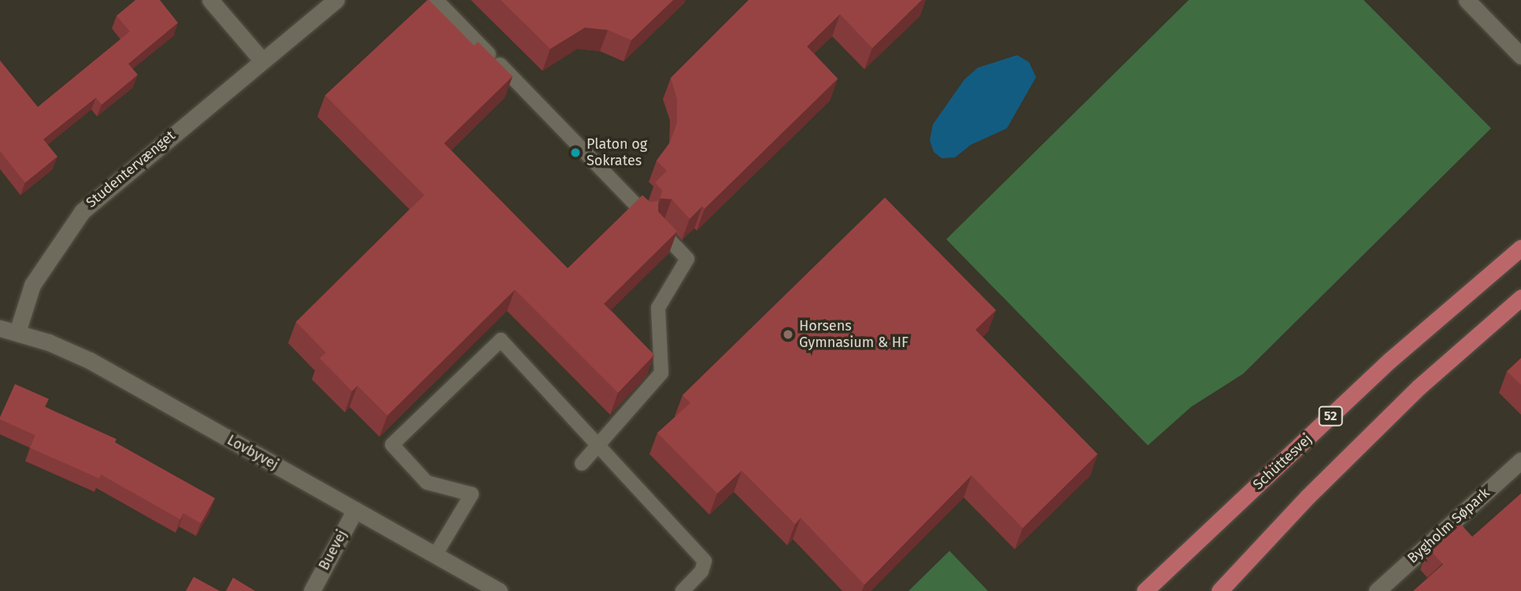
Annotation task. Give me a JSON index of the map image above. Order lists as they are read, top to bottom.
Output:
{
  "streets": {
    "main road": ["52", "Schüttesvej"],
    "street": [
      "Studentervænget",
      "Lovbyvej",
      "Bygholm Søpark",
      "Buevej"
    ]
  },
  "crossings": [
    ["Studentervænget", "Lovbyvej"],
    ["Lovbyvej", "Buevej"]
  ],
  "places": ["Platon og Sokrates", "Horsens Gymnasium & HF"]
}
